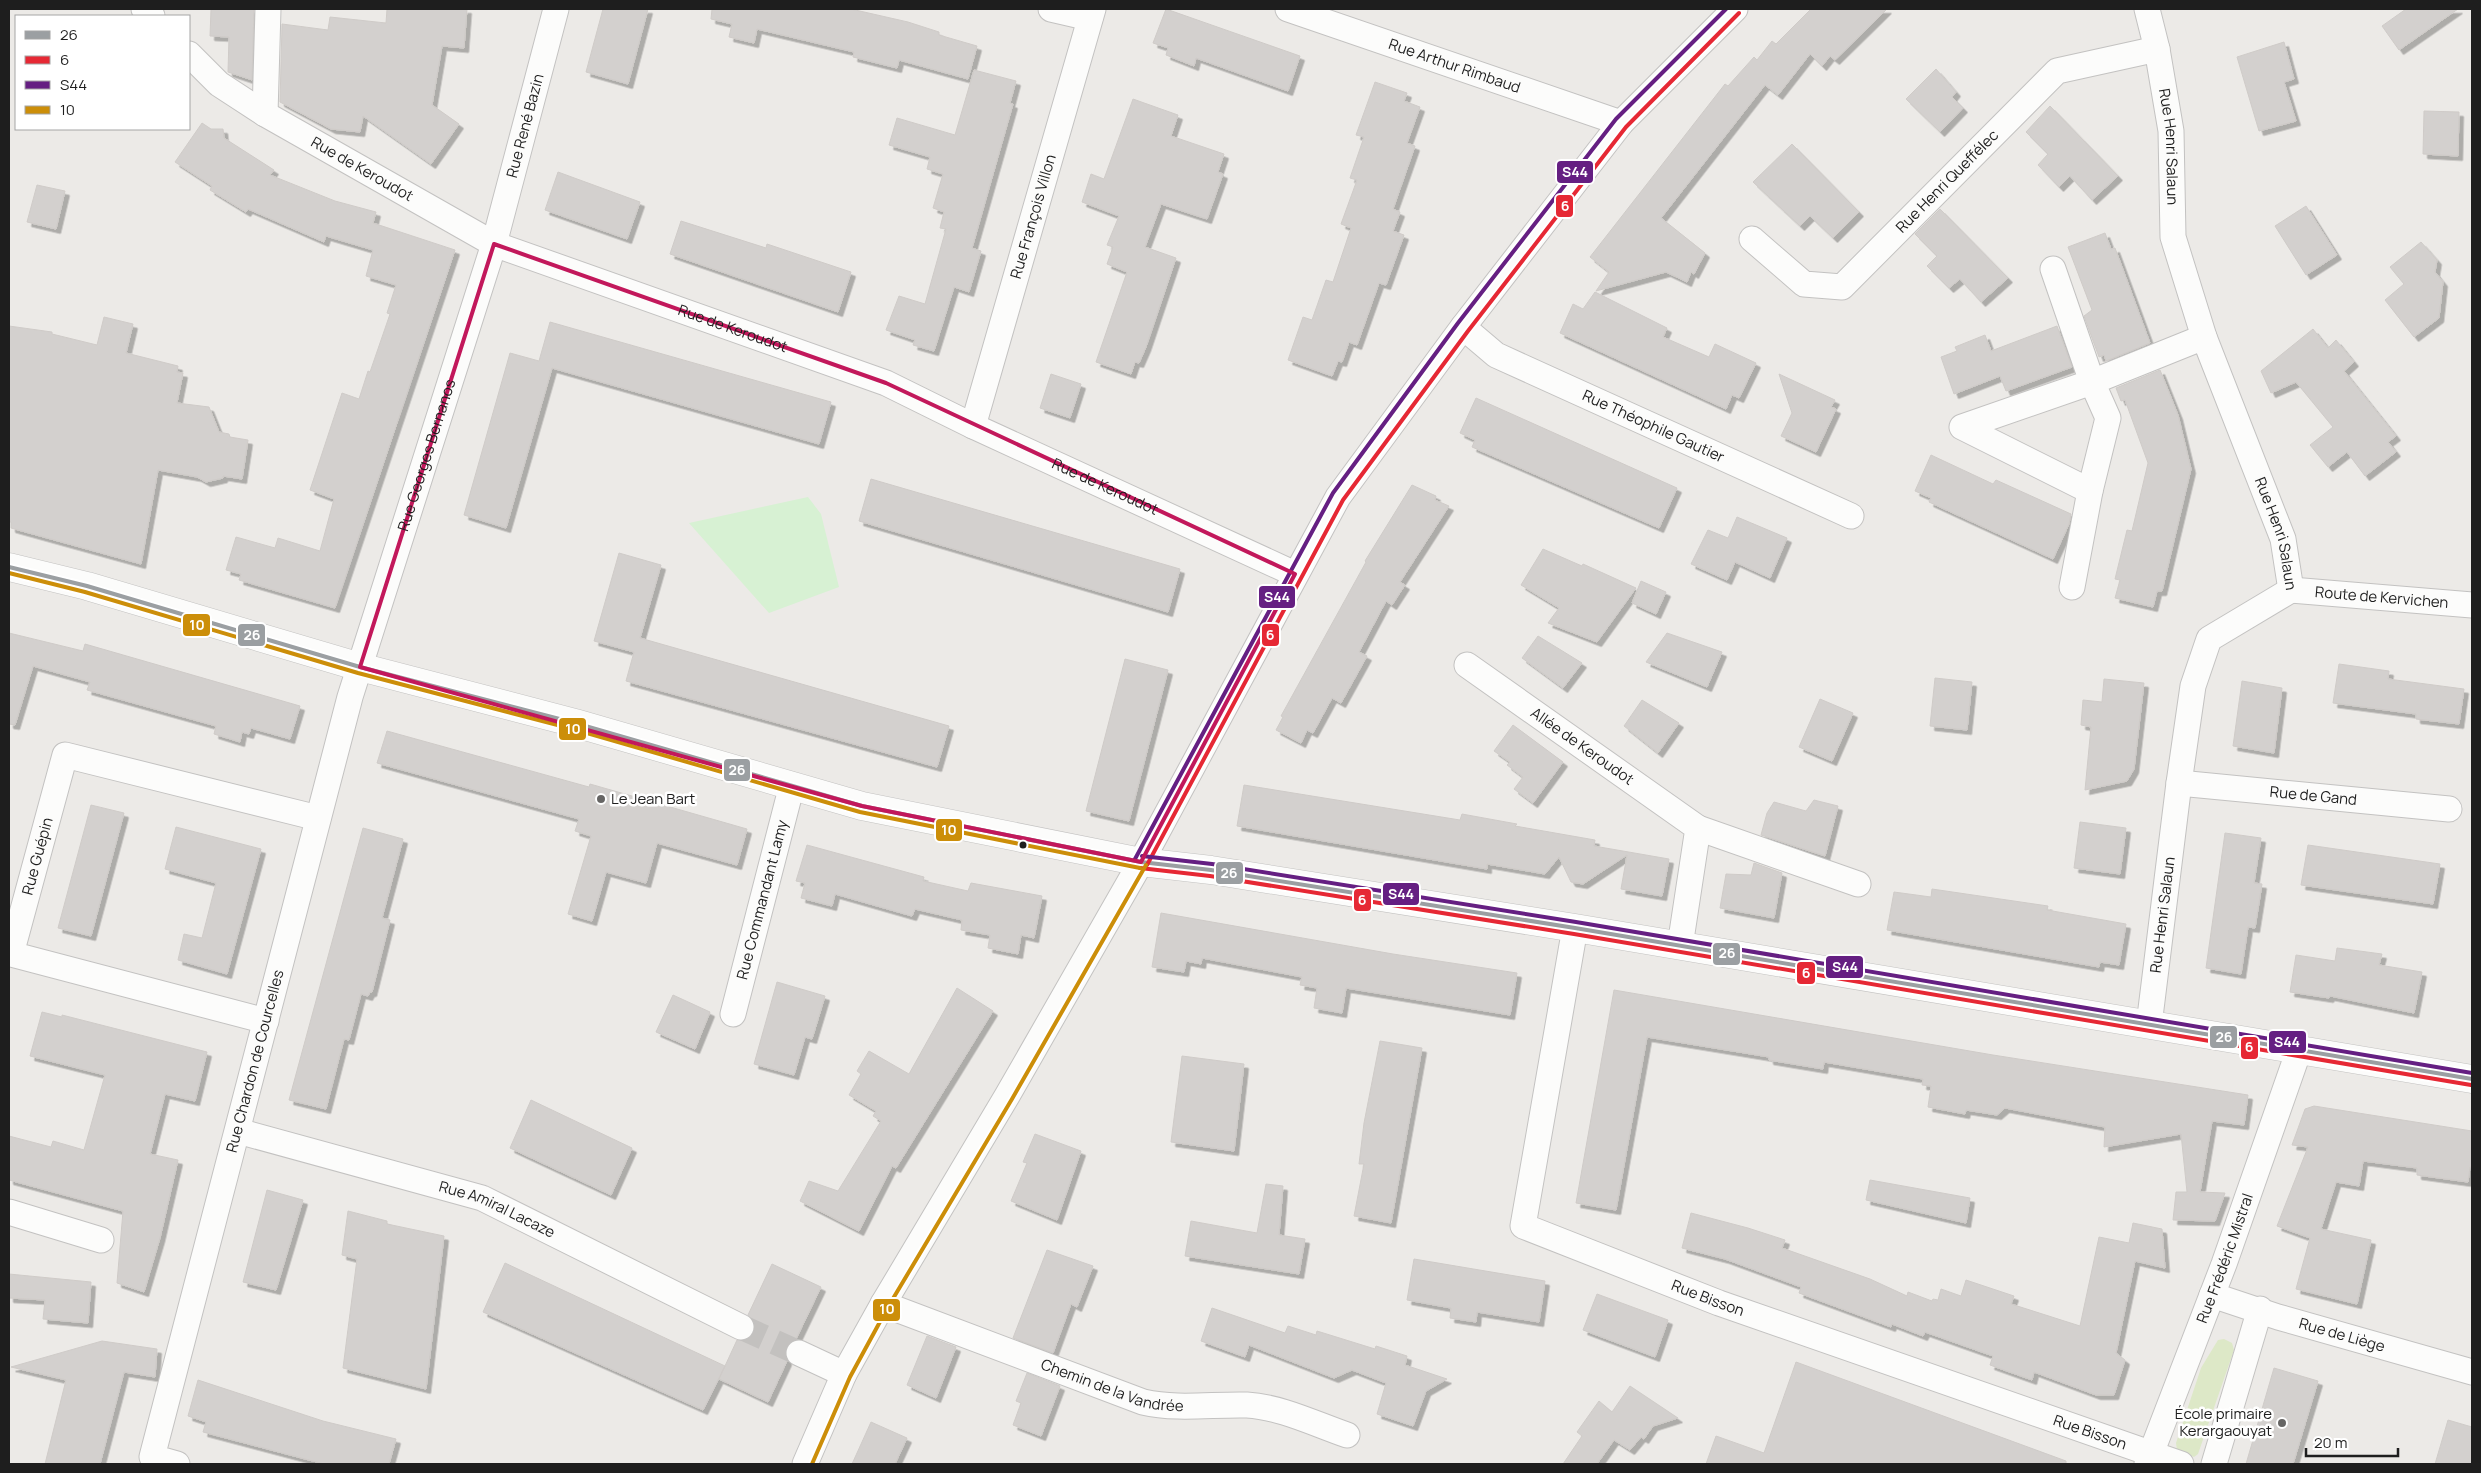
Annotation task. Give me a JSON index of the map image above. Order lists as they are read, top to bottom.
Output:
{
  "streets": {
    "street": [
      "Rue Arthur Rimbaud",
      "Rue René Bazin",
      "Rue Henri Salaun",
      "Rue de Keroudot",
      "Rue Henri Queffélec",
      "Rue François Villon",
      "Rue Théophile Gautier",
      "Rue Georges Bernanos",
      "Route de Kervichen",
      "Allée de Keroudot",
      "Rue de Gand",
      "Rue Guépin",
      "Rue Commandant Lamy",
      "Rue Chardon de Courcelles",
      "Rue Amiral Lacaze",
      "Rue Frédéric Mistral",
      "Rue Bisson",
      "Rue de Liège",
      "Chemin de la Vandrée"
    ]
  },
  "crossings": [
    ["Rue René Bazin", "Rue de Keroudot"],
    ["Rue René Bazin", "Rue Georges Bernanos"],
    ["Rue Henri Salaun", "Rue Henri Queffélec"],
    ["Rue Henri Salaun", "Route de Kervichen"],
    ["Rue Henri Salaun", "Rue de Gand"],
    ["Rue de Keroudot", "Rue François Villon"],
    ["Rue de Keroudot", "Rue Georges Bernanos"],
    ["Rue Georges Bernanos", "Rue Chardon de Courcelles"],
    ["Rue Guépin", "Rue Chardon de Courcelles"],
    ["Rue Chardon de Courcelles", "Rue Amiral Lacaze"],
    ["Rue Frédéric Mistral", "Rue Bisson"],
    ["Rue Frédéric Mistral", "Rue de Liège"]
  ],
  "places": ["Le Jean Bart", "École primaire Kerargaouyat"],
  "lines": [
    "transit line S44",
    "transit line 6",
    "transit line 26",
    "transit line 10"
  ],
  "legend": [
    "26",
    "6",
    "S44",
    "10"
  ],
  "scale_bar": "20 m"
}
